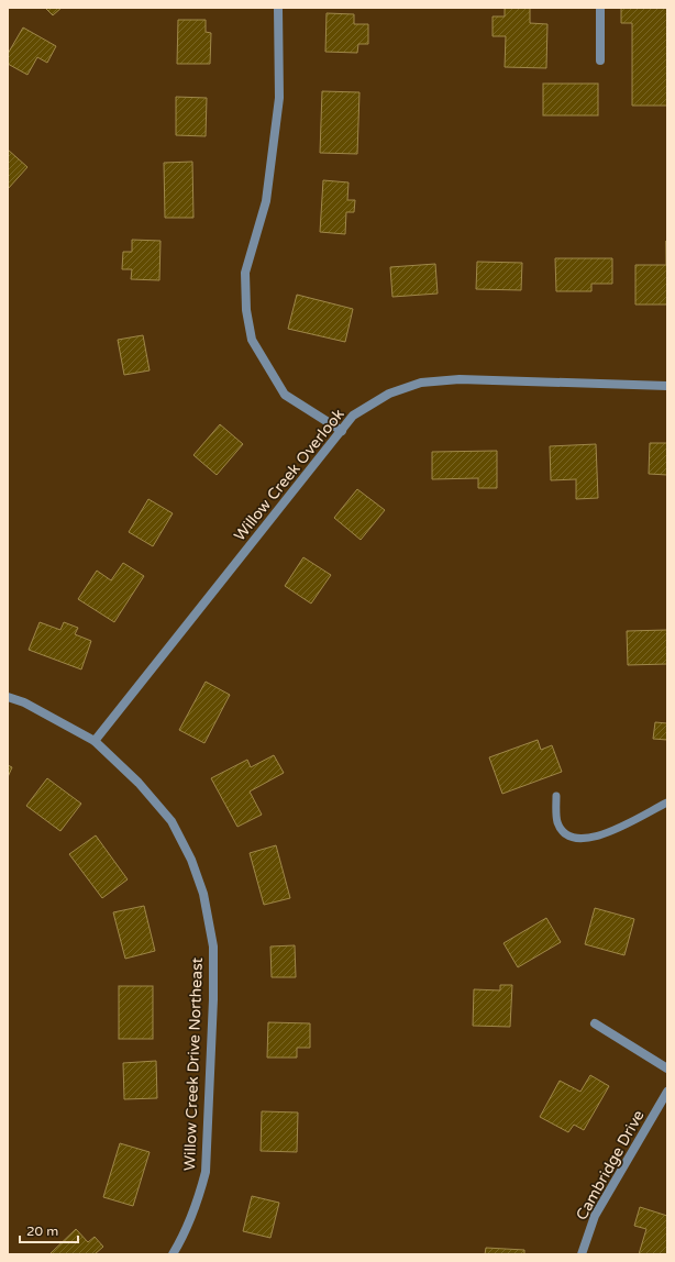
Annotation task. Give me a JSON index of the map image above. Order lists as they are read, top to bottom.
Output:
{
  "streets": {
    "street": ["Willow Creek Overlook", "Willow Creek Drive Northeast", "Cambridge Drive"]
  },
  "crossings": [
    ["Willow Creek Overlook", "Willow Creek Drive Northeast"]
  ],
  "scale_bar": "20 m"
}
